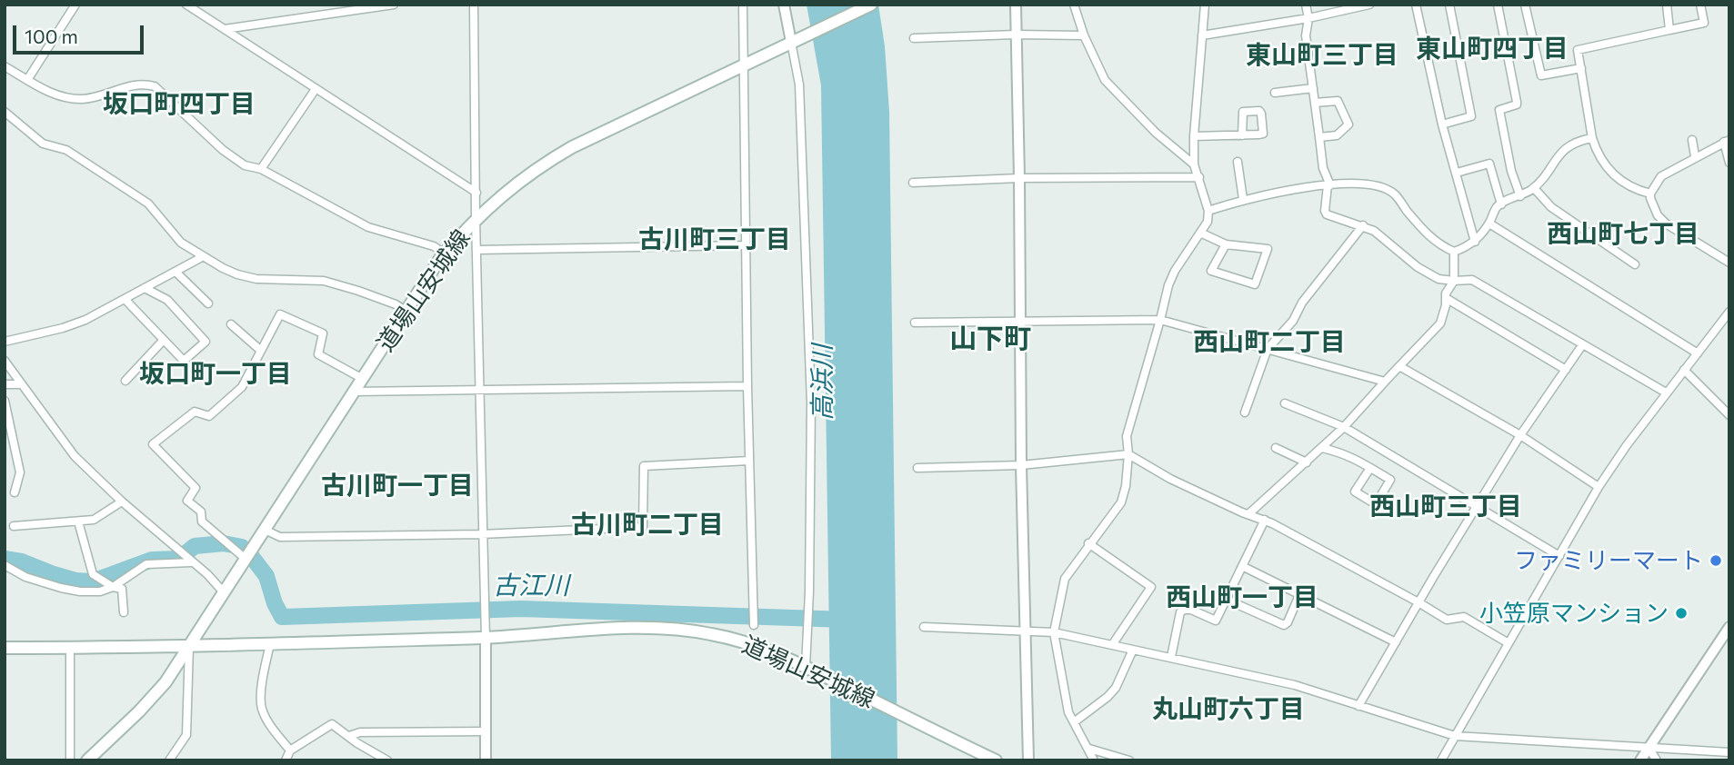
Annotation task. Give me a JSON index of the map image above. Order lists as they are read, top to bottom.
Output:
{
  "streets": {
    "main road": ["道場山安城線"]
  },
  "districts": [
    "東山町四丁目",
    "東山町三丁目",
    "坂口町四丁目",
    "西山町七丁目",
    "古川町三丁目",
    "山下町",
    "西山町二丁目",
    "坂口町一丁目",
    "古川町一丁目",
    "西山町三丁目",
    "古川町二丁目",
    "西山町一丁目",
    "丸山町六丁目"
  ],
  "water": ["高浜川", "古江川"],
  "places": ["ファミリーマート", "小笠原マンション"],
  "scale_bar": "100 m"
}
